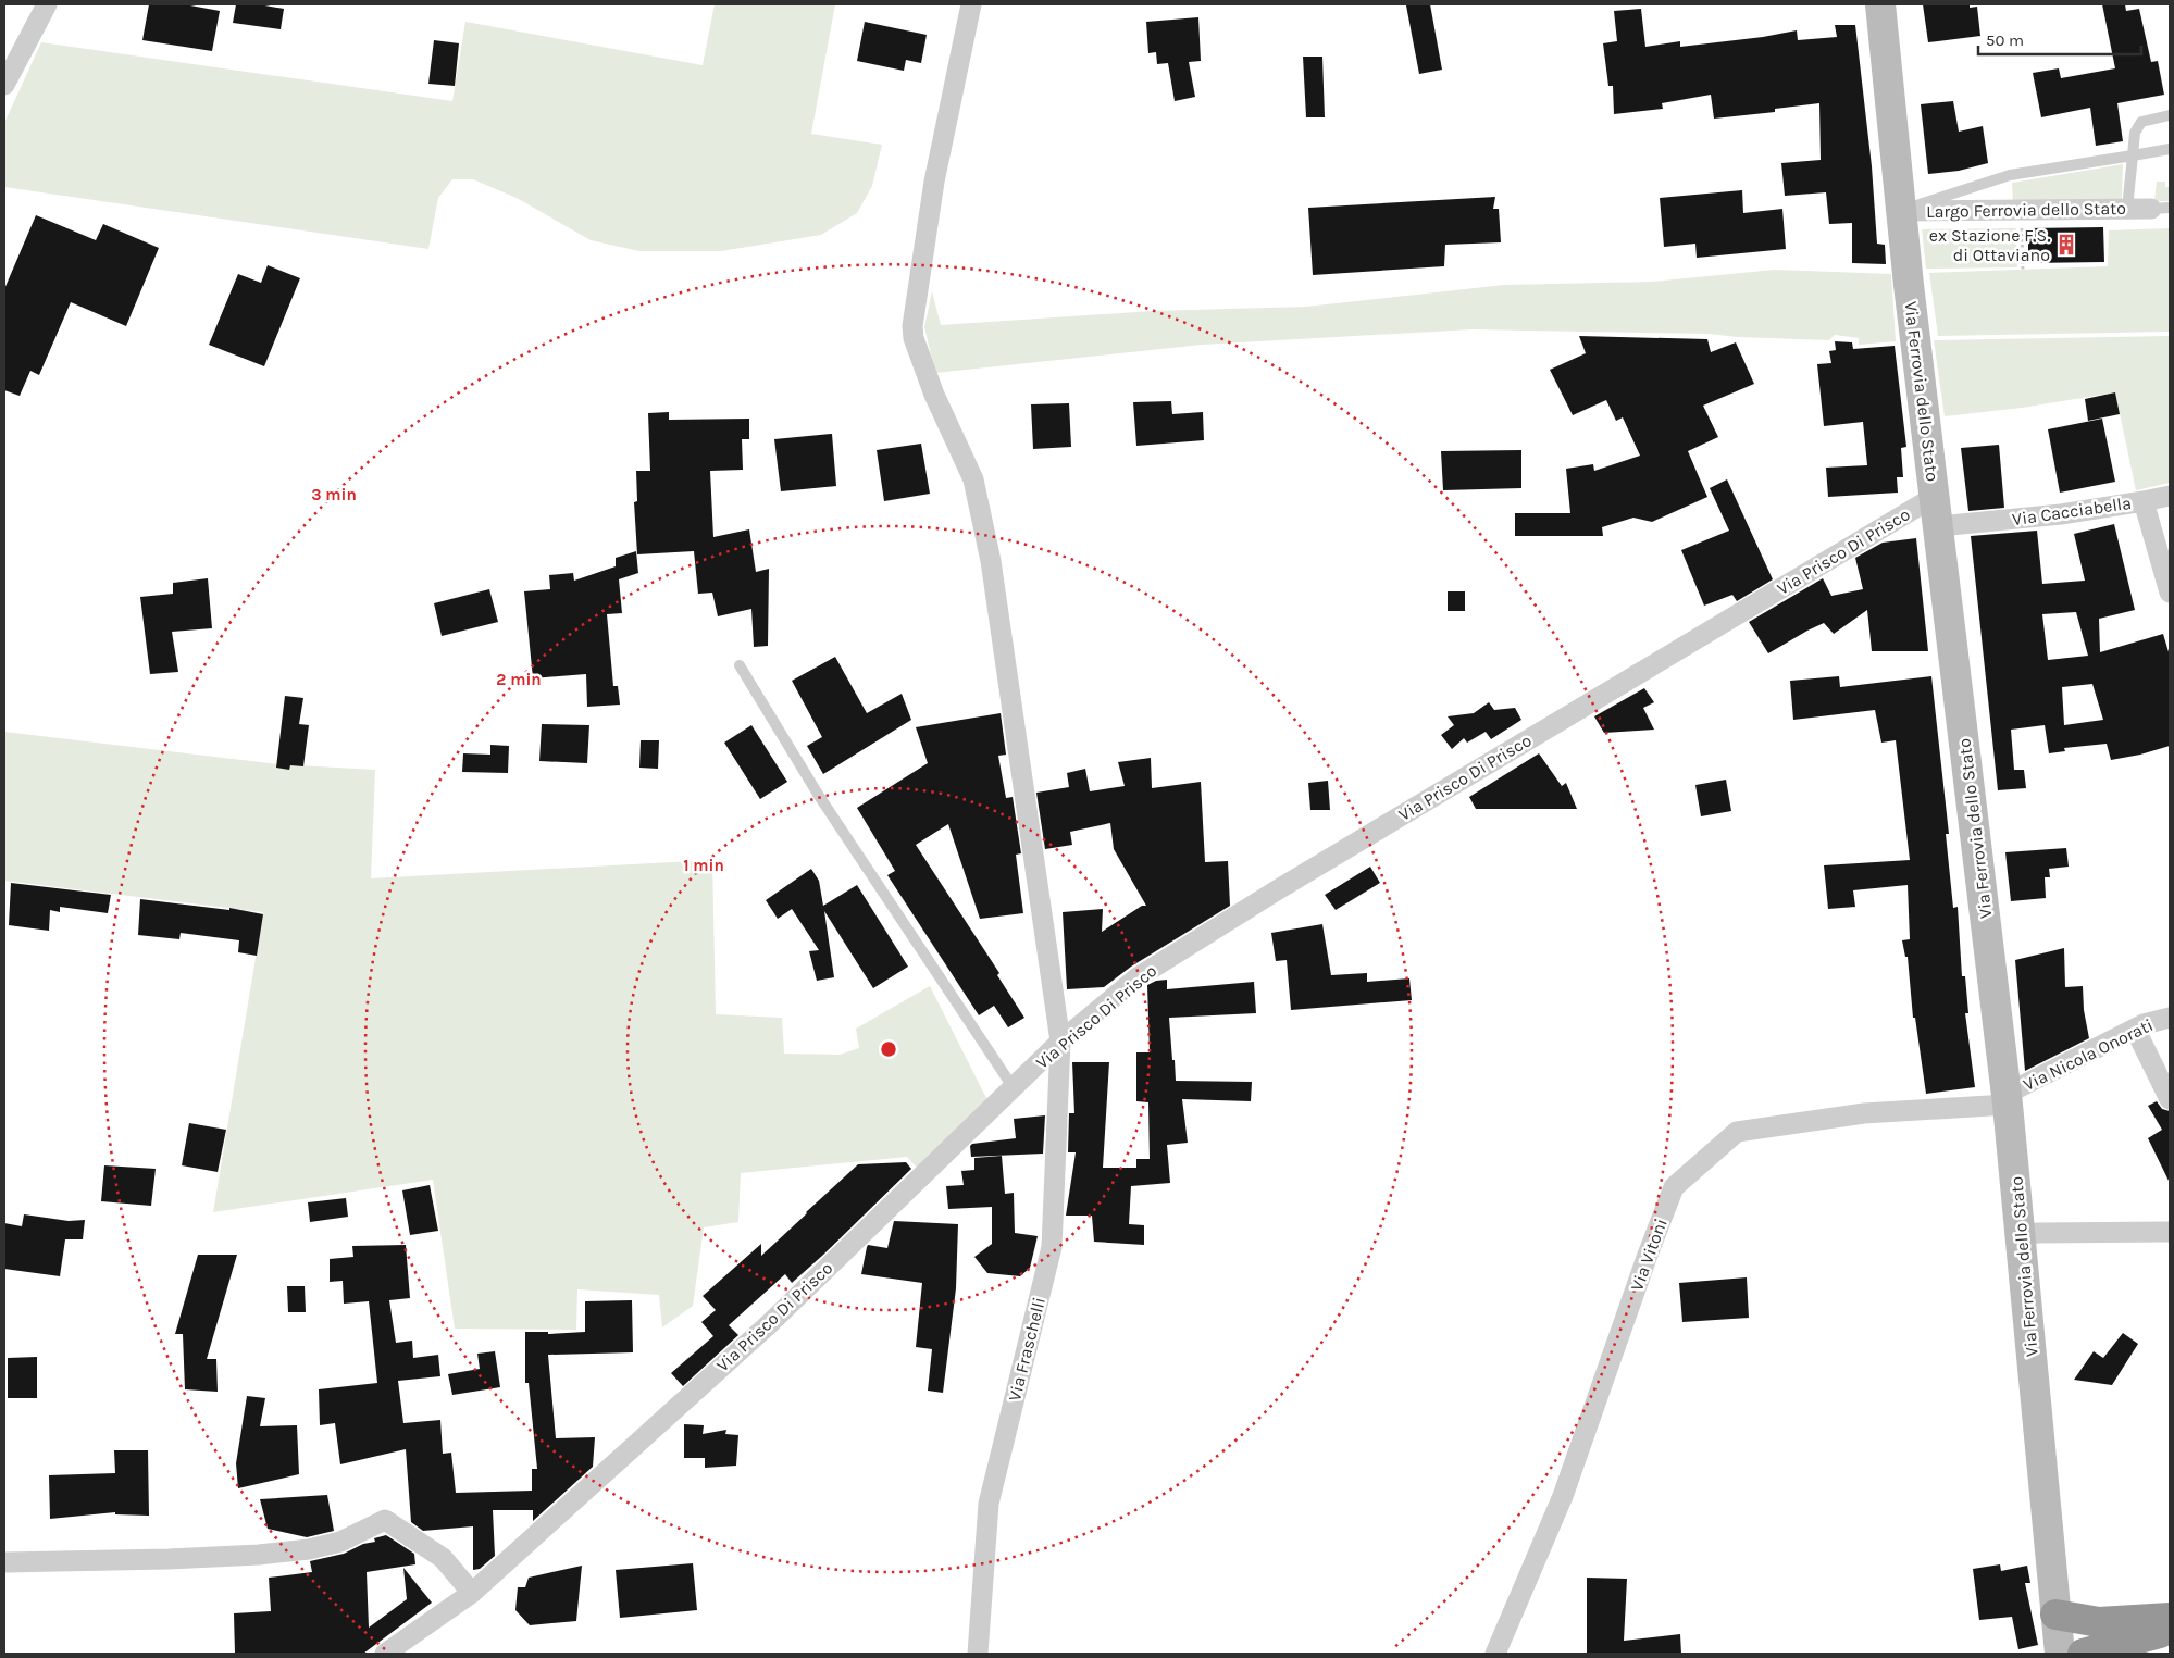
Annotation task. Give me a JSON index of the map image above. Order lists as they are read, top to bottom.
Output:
{
  "streets": {
    "main road": ["Via Ferrovia dello Stato"],
    "street": [
      "Largo Ferrovia dello Stato",
      "Via Cacciabella",
      "Via Prisco Di Prisco",
      "Via Nicola Onorati",
      "Via Vitoni",
      "Via Fraschelli"
    ]
  },
  "crossings": [
    ["Largo Ferrovia dello Stato", "Via Ferrovia dello Stato"],
    ["Via Ferrovia dello Stato", "Via Cacciabella"],
    ["Via Ferrovia dello Stato", "Via Prisco Di Prisco"],
    ["Via Ferrovia dello Stato", "Via Nicola Onorati"],
    ["Via Ferrovia dello Stato", "Via Vitoni"],
    ["Via Prisco Di Prisco", "Via Fraschelli"],
    ["Via Nicola Onorati", "Via Vitoni"]
  ],
  "places": {
    "building": ["ex Stazione F.S. di Ottaviano"]
  },
  "scale_bar": "50 m",
  "rings": ["3 min", "2 min", "1 min"]
}
